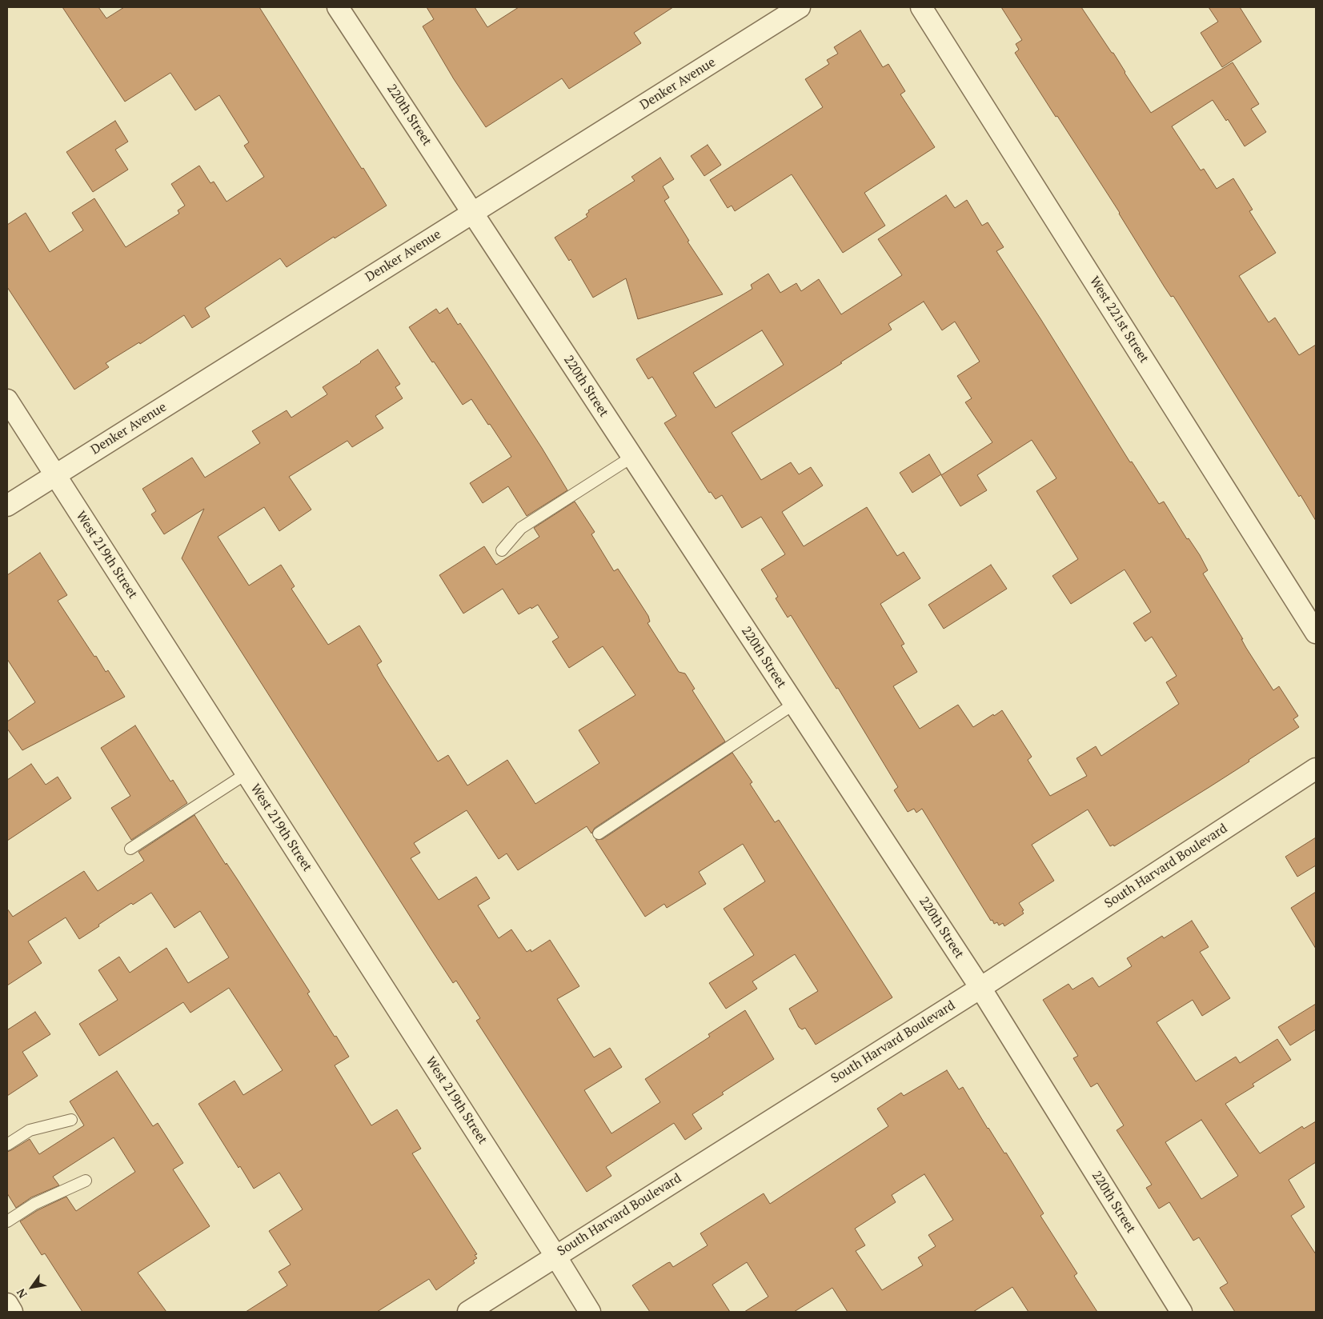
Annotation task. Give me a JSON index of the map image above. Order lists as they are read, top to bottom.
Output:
{
  "streets": {
    "street": [
      "Denker Avenue",
      "220th Street",
      "West 221st Street",
      "West 219th Street",
      "South Harvard Boulevard"
    ]
  },
  "crossings": [
    ["Denker Avenue", "220th Street"],
    ["Denker Avenue", "West 219th Street"],
    ["220th Street", "South Harvard Boulevard"],
    ["West 219th Street", "South Harvard Boulevard"]
  ],
  "north": "bottom left"
}
